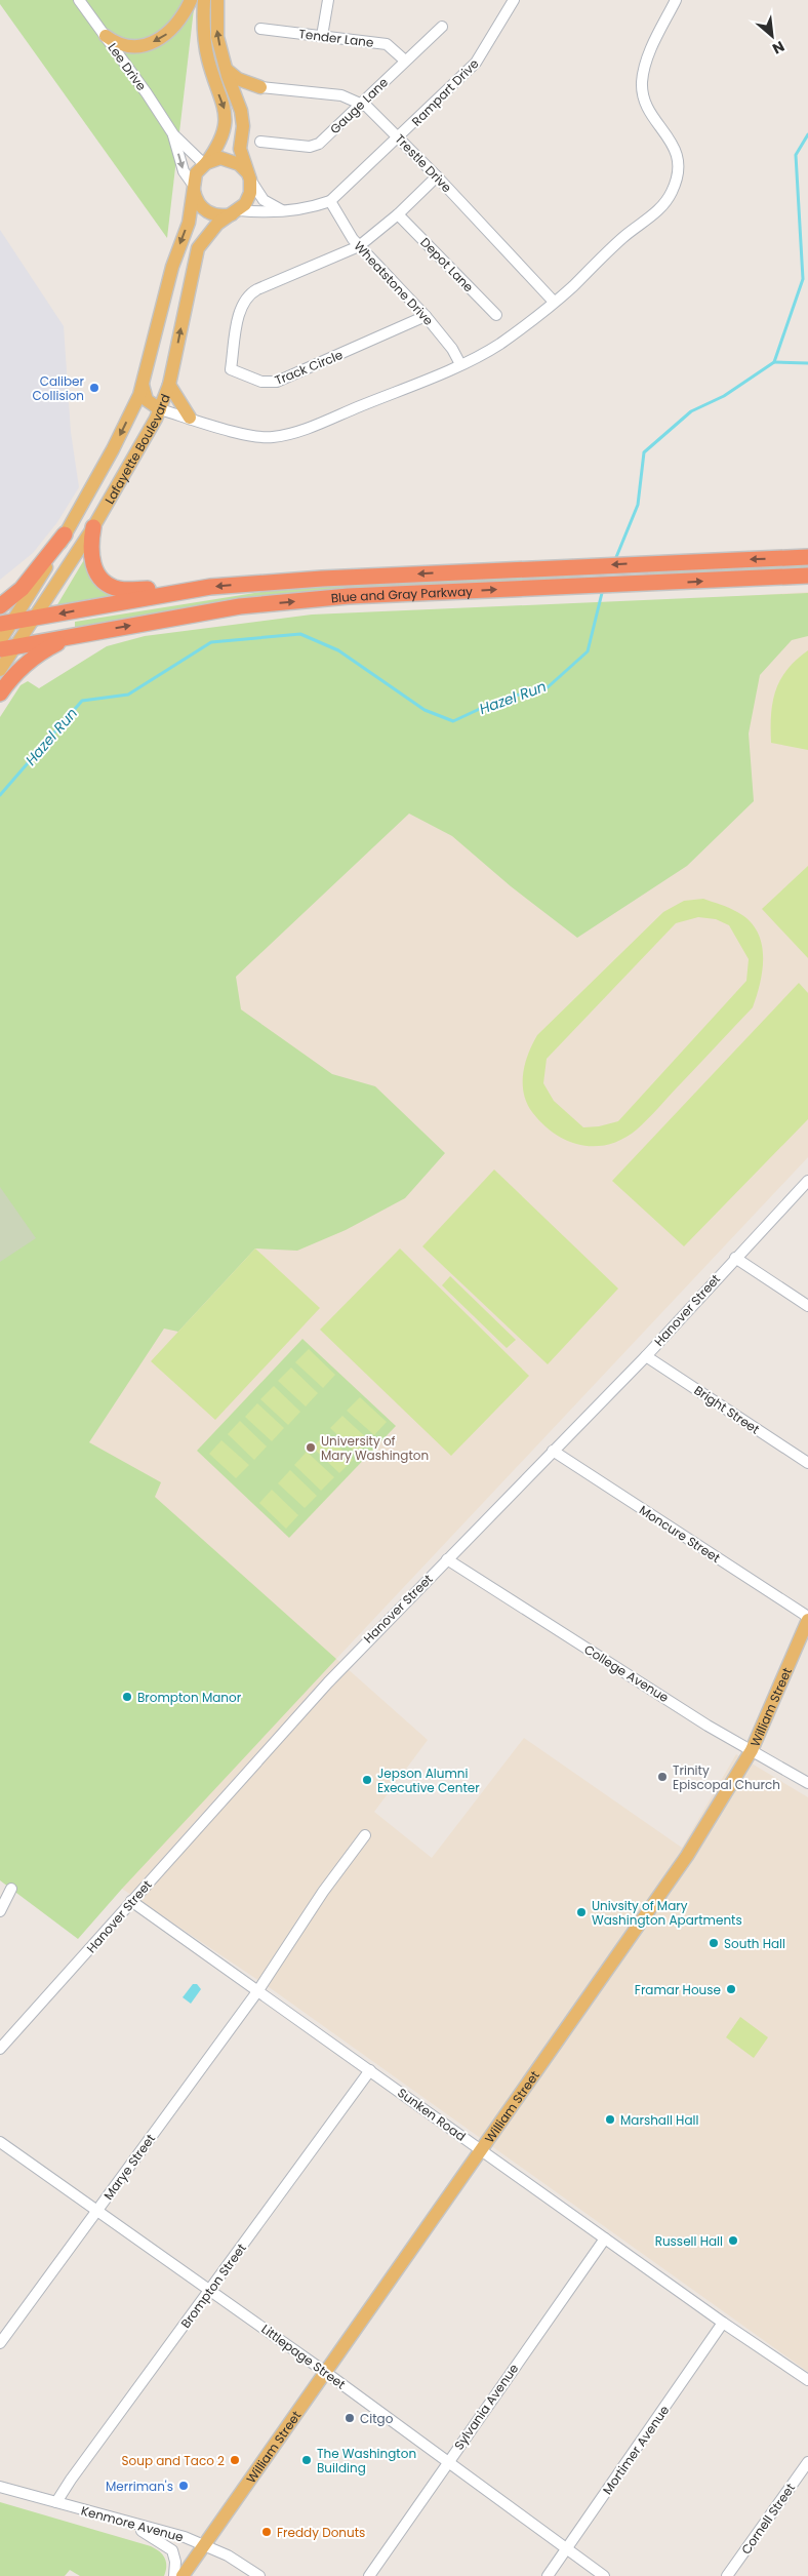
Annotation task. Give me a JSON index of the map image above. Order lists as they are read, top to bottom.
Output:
{
  "streets": {
    "highway": ["Blue and Gray Parkway"],
    "main road": ["Lafayette Boulevard", "William Street"],
    "street": [
      "Tender Lane",
      "Lee Drive",
      "Rampart Drive",
      "Gauge Lane",
      "Trestle Drive",
      "Depot Lane",
      "Wheatstone Drive",
      "Track Circle",
      "Hanover Street",
      "Bright Street",
      "Moncure Street",
      "College Avenue",
      "Sunken Road",
      "Marye Street",
      "Brompton Street",
      "Littlepage Street",
      "Sylvania Avenue",
      "Mortimer Avenue",
      "Cornell Street",
      "Kenmore Avenue"
    ]
  },
  "crossings": [
    ["Tender Lane", "Gauge Lane"],
    ["Rampart Drive", "Gauge Lane"],
    ["Rampart Drive", "Trestle Drive"],
    ["Rampart Drive", "Wheatstone Drive"],
    ["Rampart Drive", "Lafayette Boulevard"],
    ["Gauge Lane", "Trestle Drive"],
    ["Gauge Lane", "Wheatstone Drive"],
    ["Gauge Lane", "Lafayette Boulevard"],
    ["Trestle Drive", "Wheatstone Drive"],
    ["Trestle Drive", "Lafayette Boulevard"],
    ["Wheatstone Drive", "Track Circle"],
    ["Wheatstone Drive", "Lafayette Boulevard"],
    ["Lafayette Boulevard", "Blue and Gray Parkway"],
    ["Hanover Street", "Bright Street"],
    ["Hanover Street", "Moncure Street"],
    ["Hanover Street", "College Avenue"],
    ["Hanover Street", "Sunken Road"],
    ["Moncure Street", "William Street"],
    ["College Avenue", "William Street"],
    ["William Street", "Sunken Road"],
    ["William Street", "Littlepage Street"],
    ["William Street", "Kenmore Avenue"],
    ["Sunken Road", "Marye Street"],
    ["Sunken Road", "Brompton Street"],
    ["Sunken Road", "Sylvania Avenue"],
    ["Sunken Road", "Mortimer Avenue"],
    ["Marye Street", "Littlepage Street"],
    ["Brompton Street", "Littlepage Street"],
    ["Brompton Street", "Kenmore Avenue"],
    ["Littlepage Street", "Sylvania Avenue"],
    ["Littlepage Street", "Mortimer Avenue"]
  ],
  "water": ["Hazel Run"],
  "places": [
    "Caliber Collision",
    "University of Mary Washington",
    "Brompton Manor",
    "Trinity Episcopal Church",
    "Jepson Alumni Executive Center",
    "Univsity of Mary Washington Apartments",
    "South Hall",
    "Framar House",
    "Marshall Hall",
    "Russell Hall",
    "Citgo",
    "Soup and Taco 2",
    "The Washington Building",
    "Merriman's",
    "Freddy Donuts"
  ],
  "north": "bottom right"
}
